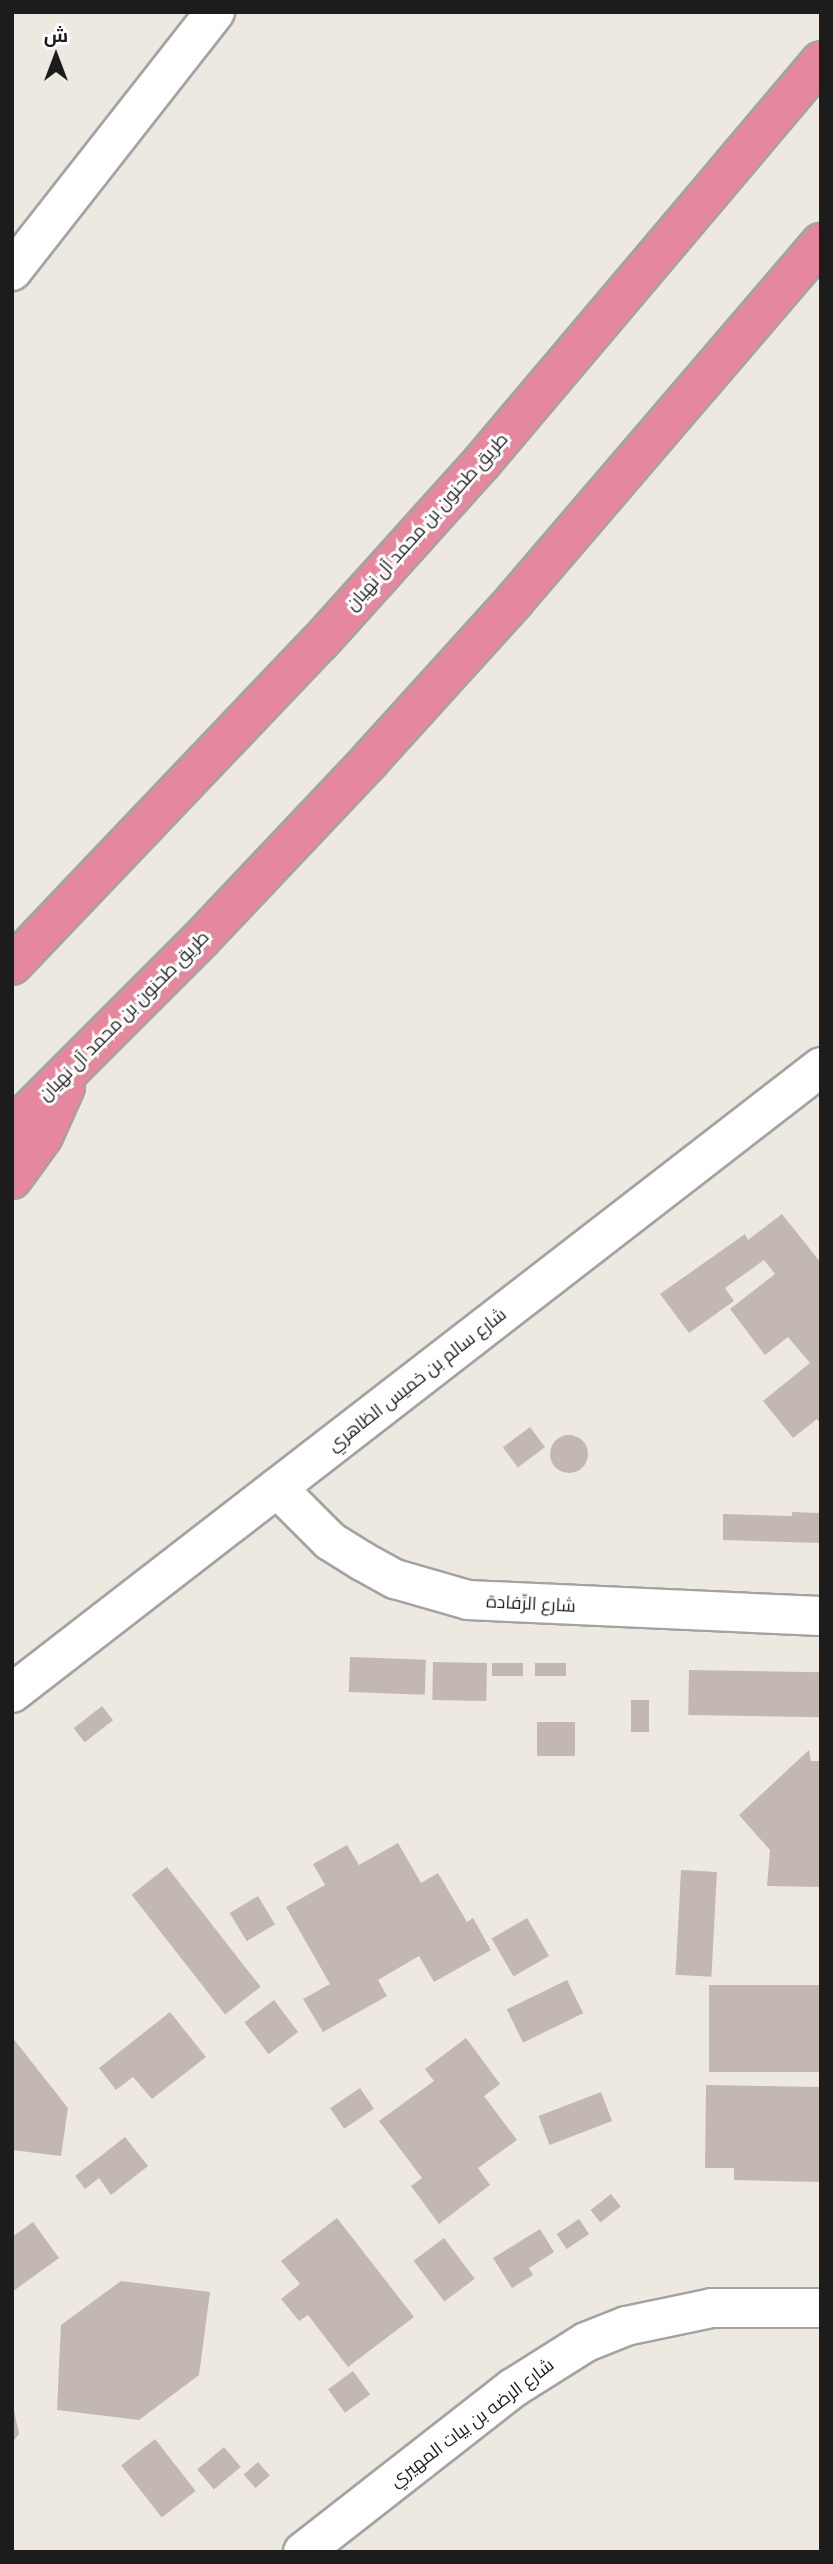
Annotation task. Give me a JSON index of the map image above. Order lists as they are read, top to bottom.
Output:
{
  "streets": {
    "highway": ["طريق طحنون بن محمد آل نهيان"],
    "street": ["شارع سالم بن خميس الظاهري", "شارع الرِّفادة", "شارع الرضه بن بيات المهيري"]
  },
  "crossings": [
    ["شارع سالم بن خميس الظاهري", "شارع الرِّفادة"]
  ],
  "north": "top"
}
